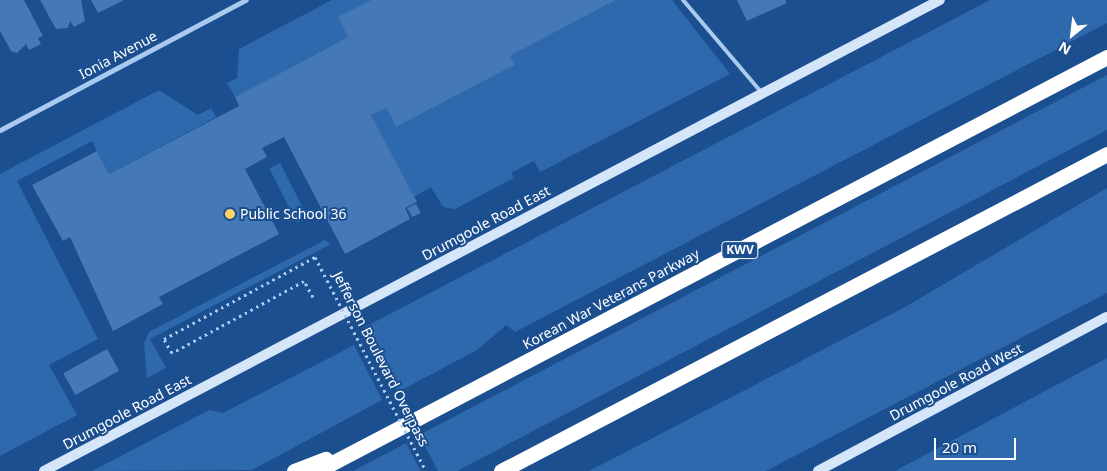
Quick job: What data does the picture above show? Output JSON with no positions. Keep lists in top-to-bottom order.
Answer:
{
  "streets": {
    "highway": ["KWV", "Korean War Veterans Parkway"],
    "main road": ["Drumgoole Road East", "Drumgoole Road West"],
    "street": ["Ionia Avenue"],
    "path": ["Jefferson Boulevard Overpass"]
  },
  "places": ["Public School 36"],
  "scale_bar": "20 m",
  "north": "bottom left"
}
